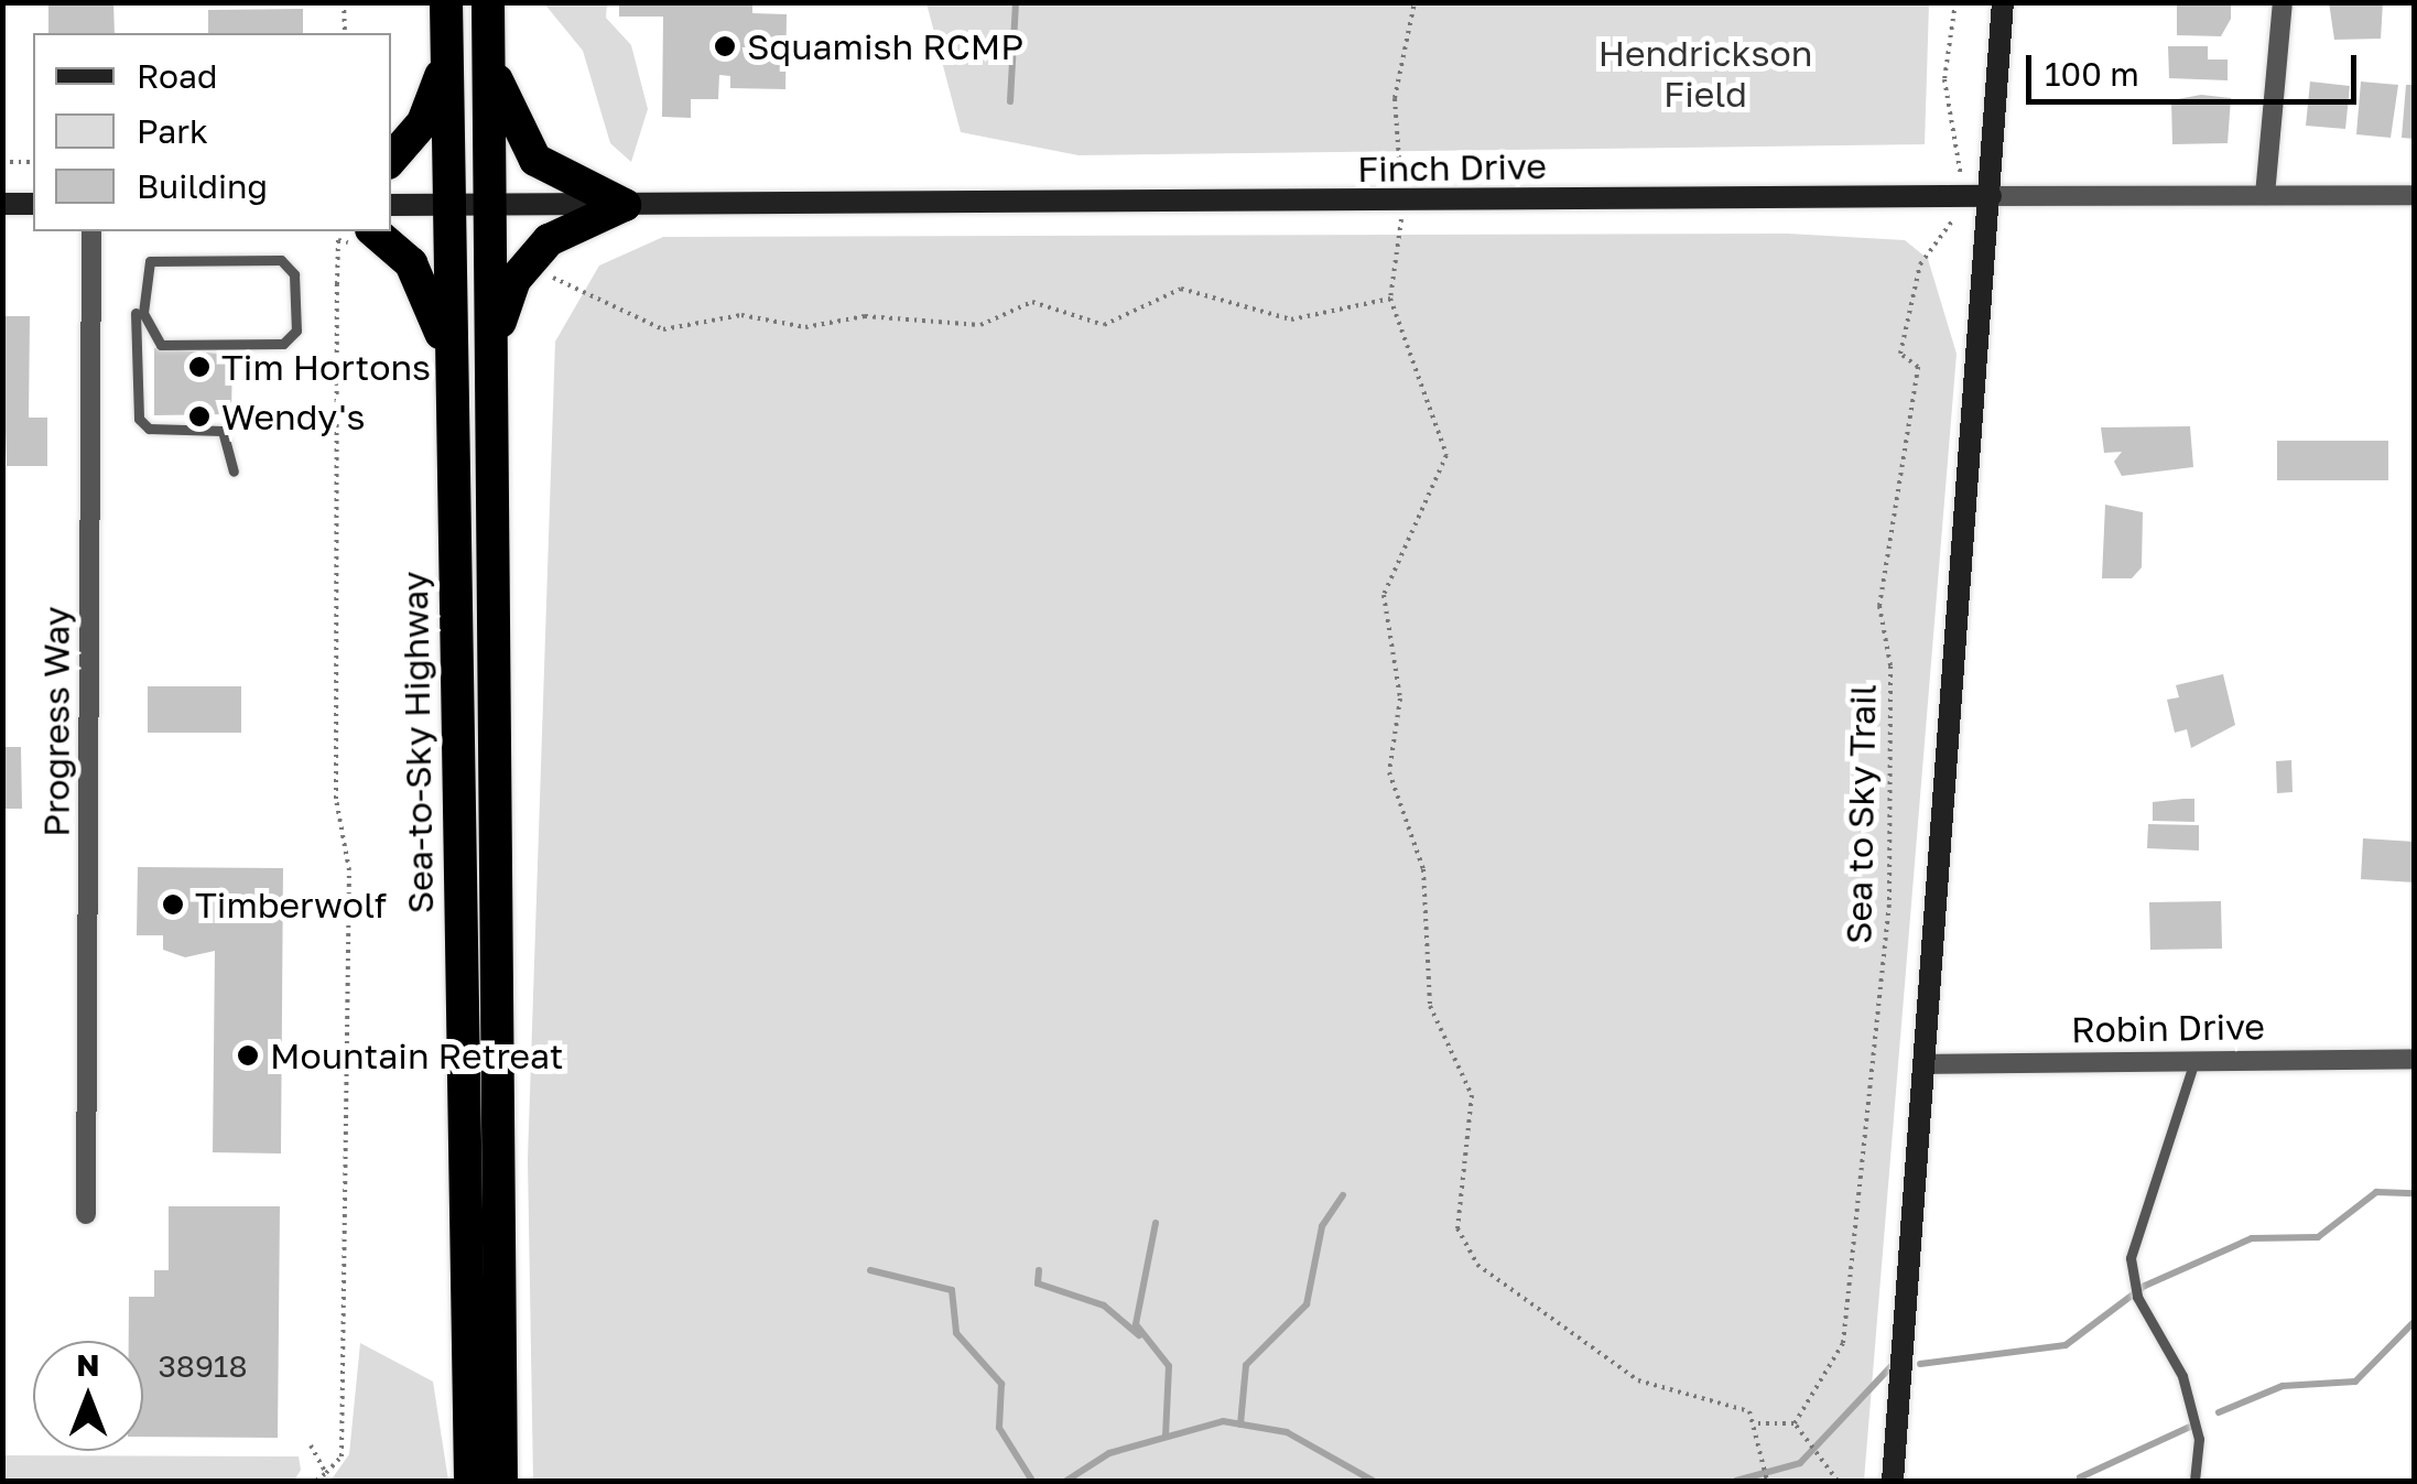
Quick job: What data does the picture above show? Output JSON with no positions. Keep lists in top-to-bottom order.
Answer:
{
  "streets": {
    "highway": ["Sea-to-Sky Highway"],
    "street": ["Finch Drive", "Progress Way", "Robin Drive"],
    "path": ["Sea to Sky Trail"]
  },
  "crossings": [
    ["Finch Drive", "Sea-to-Sky Highway"]
  ],
  "parks": ["Hendrickson Field"],
  "places": [
    "Squamish RCMP",
    "Tim Hortons",
    "Wendy's",
    "Timberwolf",
    "Mountain Retreat"
  ],
  "house_numbers": ["38918"],
  "legend": ["Road", "Park", "Building"],
  "scale_bar": "100 m",
  "north": "top"
}
